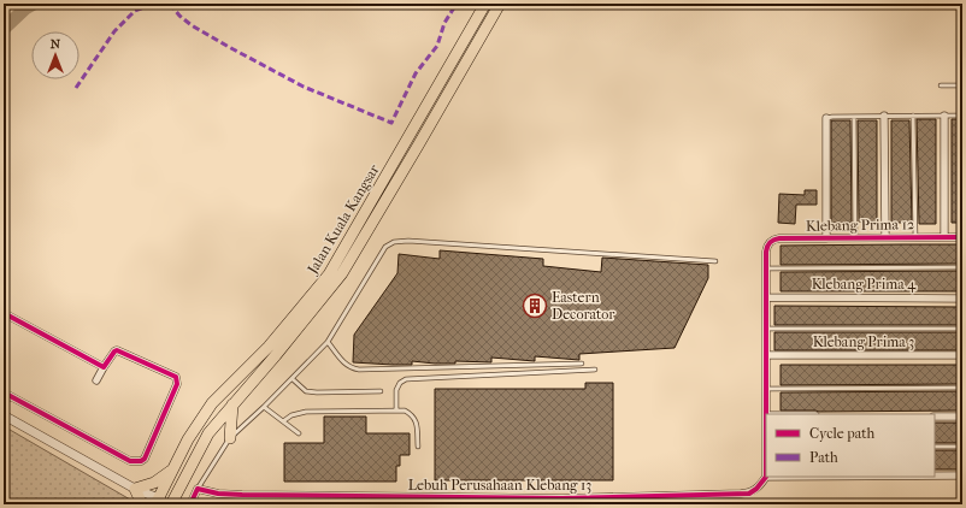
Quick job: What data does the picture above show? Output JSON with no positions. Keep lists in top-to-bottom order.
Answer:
{
  "streets": {
    "highway": ["Jalan Kuala Kangsar"],
    "street": [
      "Klebang Prima 12",
      "Klebang Prima 4",
      "Klebang Prima 3",
      "Lebuh Perusahaan Klebang 13"
    ]
  },
  "places": {
    "building": ["Eastern Decorator"]
  },
  "legend": ["Cycle path", "Path"],
  "north": "top"
}
